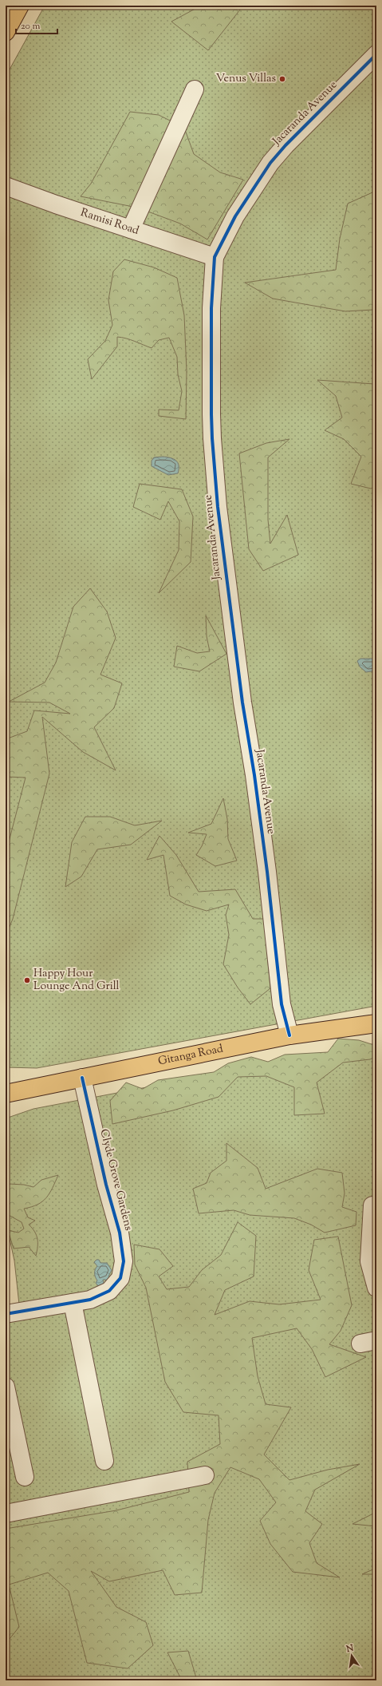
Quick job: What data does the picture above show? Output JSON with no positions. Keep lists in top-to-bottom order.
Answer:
{
  "streets": {
    "main road": ["Gitanga Road"],
    "street": ["Jacaranda Avenue", "Ramisi Road", "Clyde Grove Gardens"]
  },
  "crossings": [
    ["Jacaranda Avenue", "Ramisi Road"],
    ["Jacaranda Avenue", "Gitanga Road"],
    ["Gitanga Road", "Clyde Grove Gardens"]
  ],
  "places": ["Venus Villas", "Happy Hour Lounge And Grill"],
  "scale_bar": "20 m",
  "north": "top"
}
